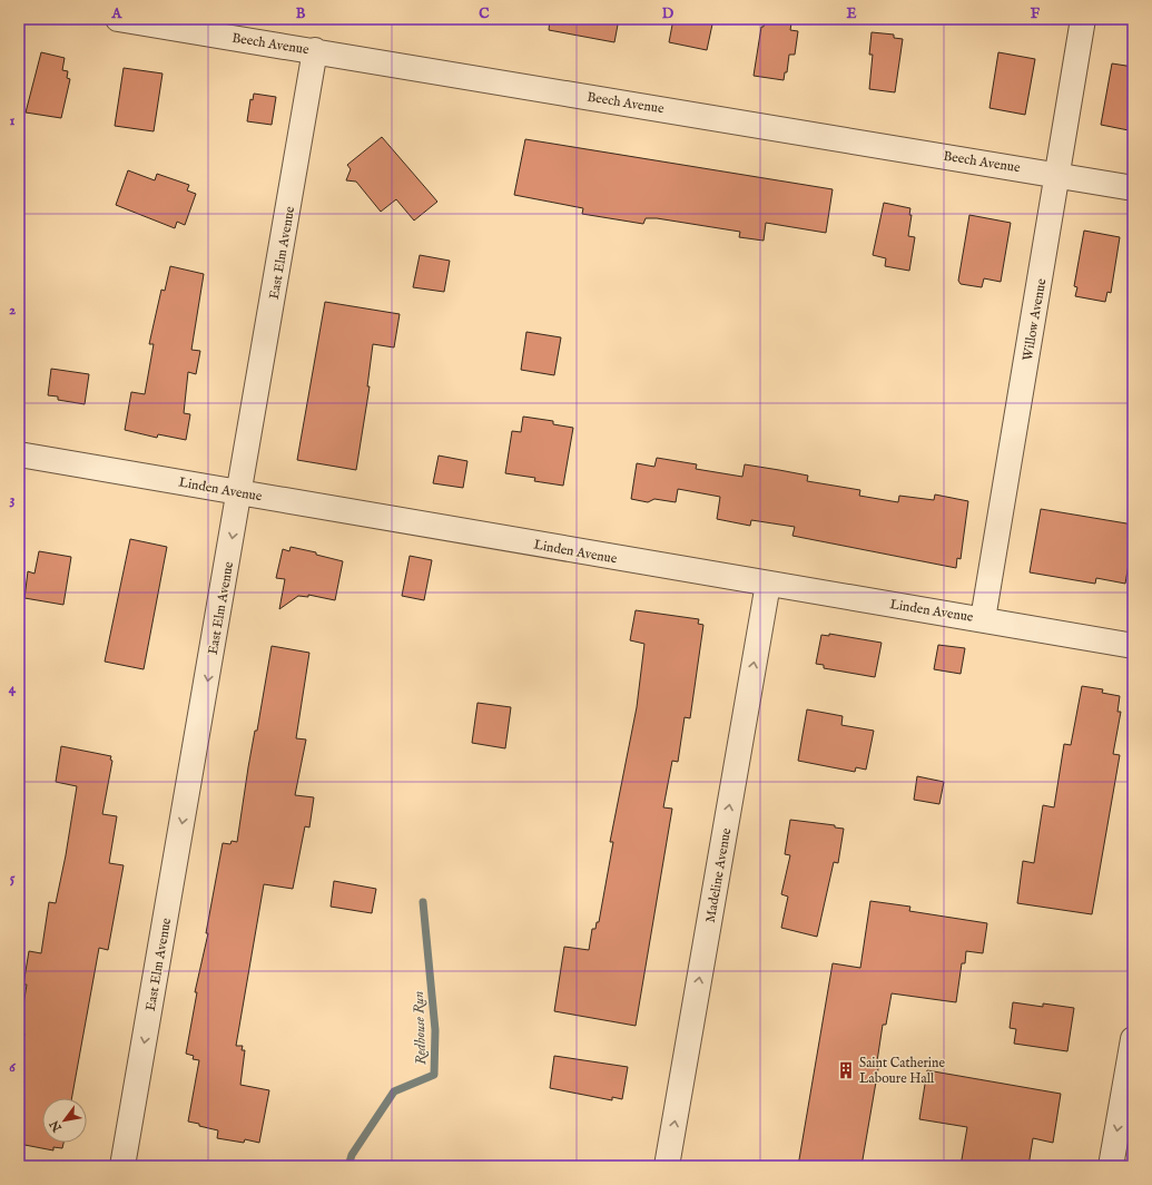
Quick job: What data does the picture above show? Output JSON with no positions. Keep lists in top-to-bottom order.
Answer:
{
  "streets": {
    "street": [
      "Beech Avenue",
      "East Elm Avenue",
      "Willow Avenue",
      "Linden Avenue",
      "Madeline Avenue"
    ]
  },
  "crossings": [
    ["Beech Avenue", "East Elm Avenue"],
    ["Beech Avenue", "Willow Avenue"],
    ["East Elm Avenue", "Linden Avenue"],
    ["Willow Avenue", "Linden Avenue"],
    ["Linden Avenue", "Madeline Avenue"]
  ],
  "one_way": ["East Elm Avenue", "Madeline Avenue"],
  "water": ["Redhouse Run"],
  "places": {
    "building": ["Saint Catherine Laboure Hall"]
  },
  "north": "bottom left",
  "grid": {
    "columns": [
      "A",
      "B",
      "C",
      "D",
      "E",
      "F"
    ],
    "rows": [
      "1",
      "2",
      "3",
      "4",
      "5",
      "6"
    ]
  }
}
